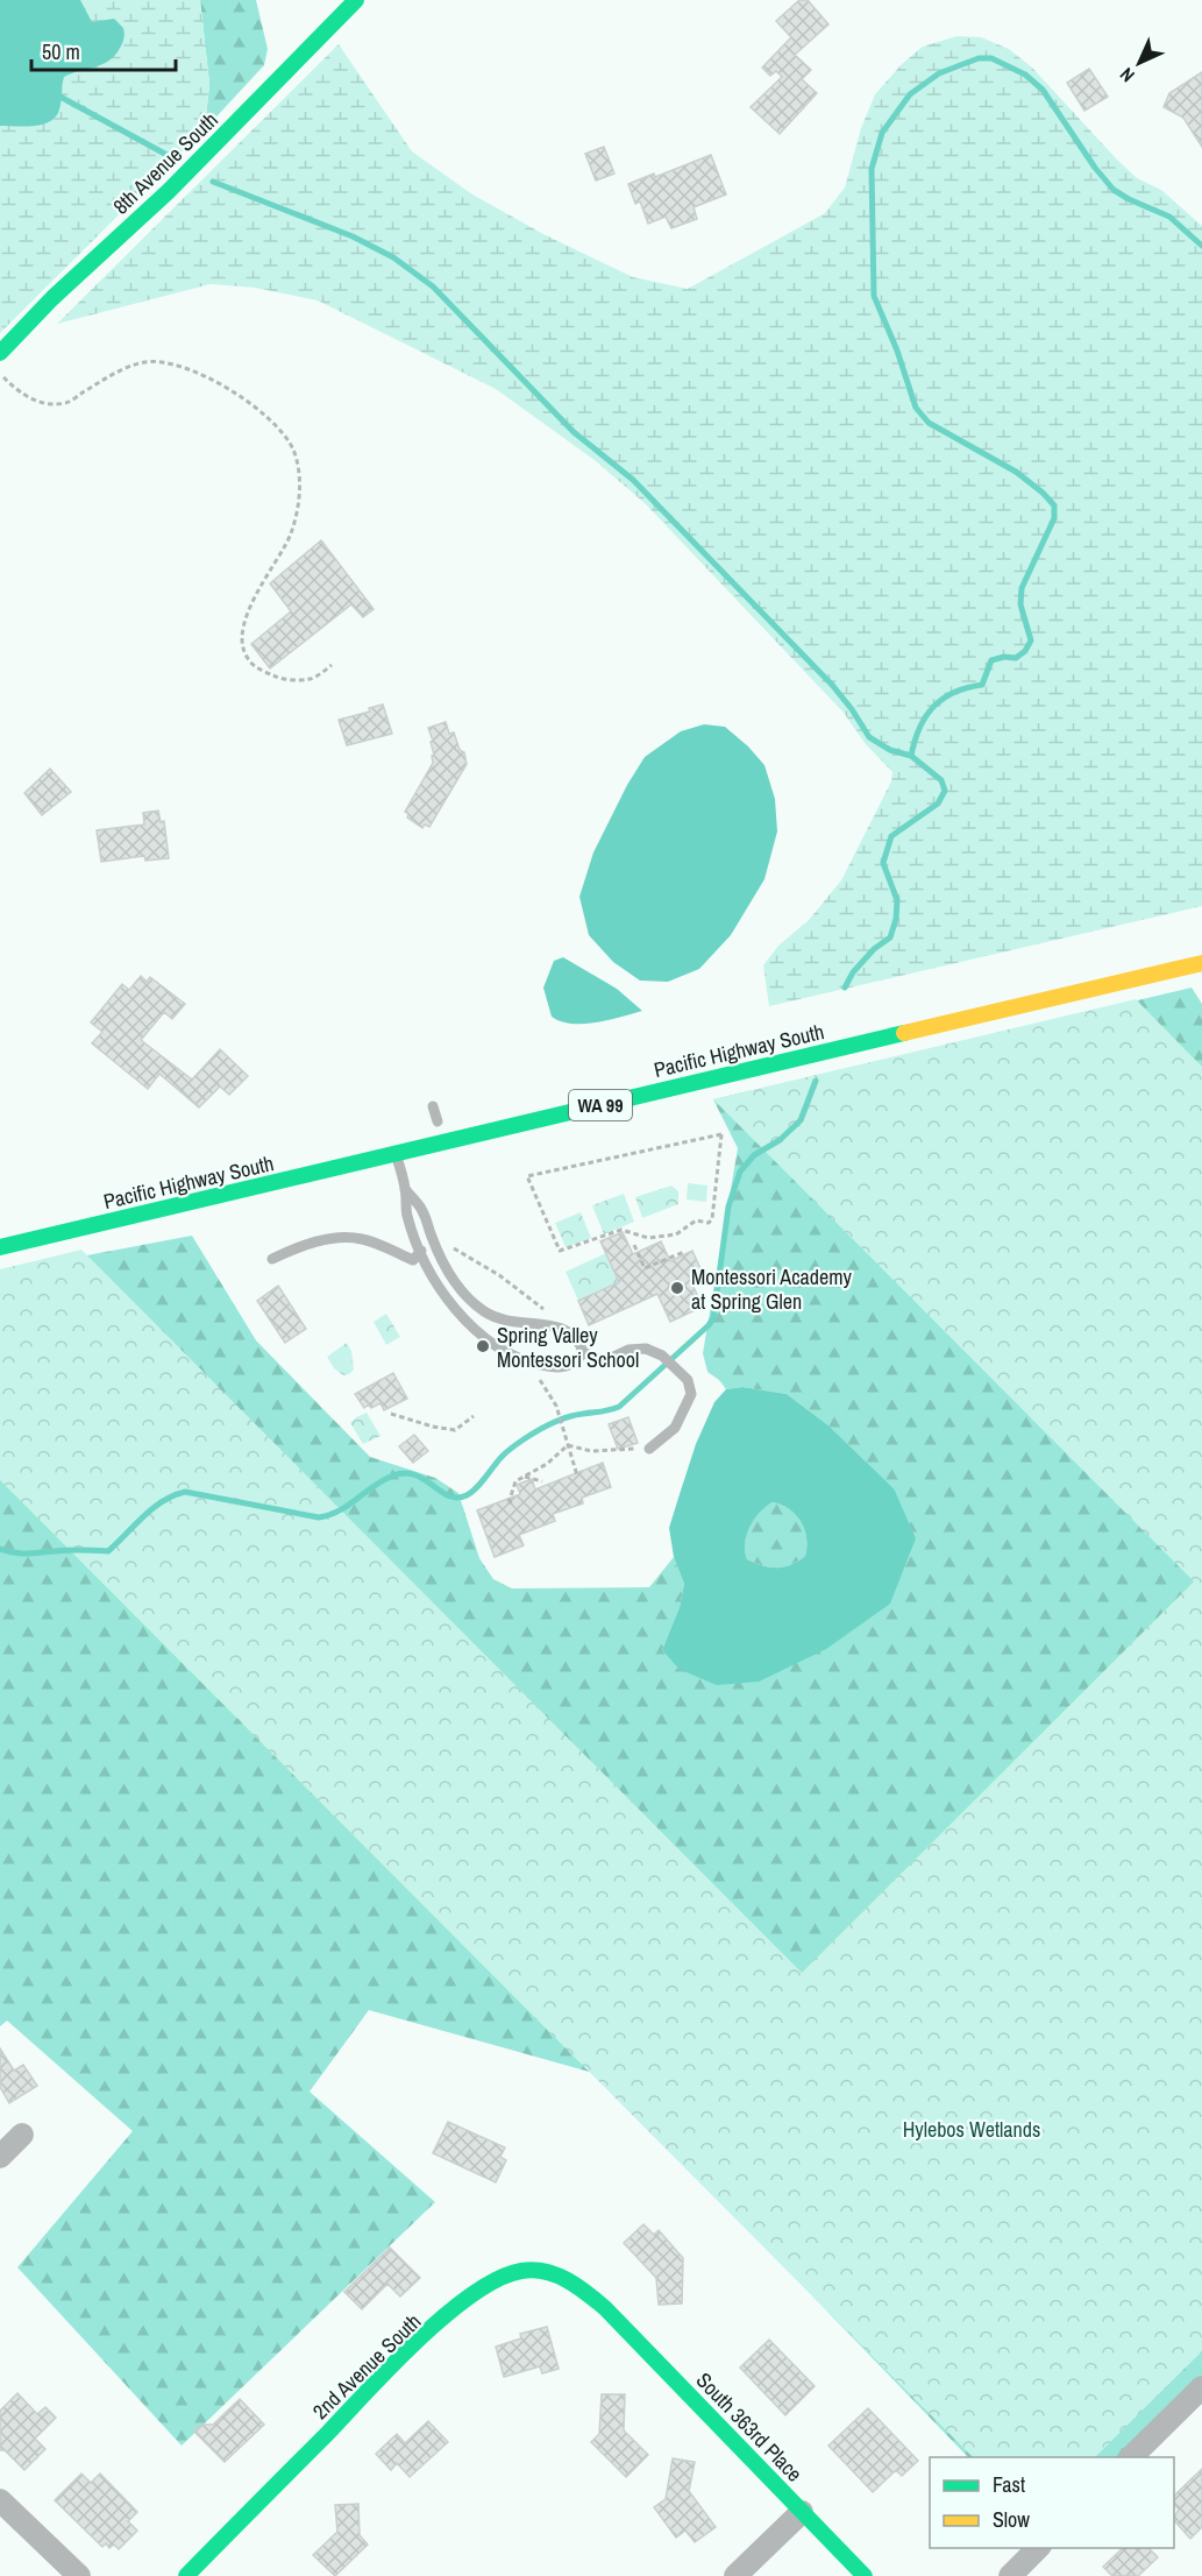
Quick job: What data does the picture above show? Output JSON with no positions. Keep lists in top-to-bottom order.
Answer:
{
  "streets": {
    "street": [
      "8th Avenue South",
      "Pacific Highway South",
      "WA 99",
      "2nd Avenue South",
      "South 363rd Place"
    ]
  },
  "crossings": [
    ["2nd Avenue South", "South 363rd Place"]
  ],
  "parks": ["Hylebos Wetlands"],
  "places": ["Montessori Academy at Spring Glen", "Spring Valley Montessori School"],
  "legend": ["Fast", "Slow"],
  "scale_bar": "50 m",
  "north": "bottom left"
}
